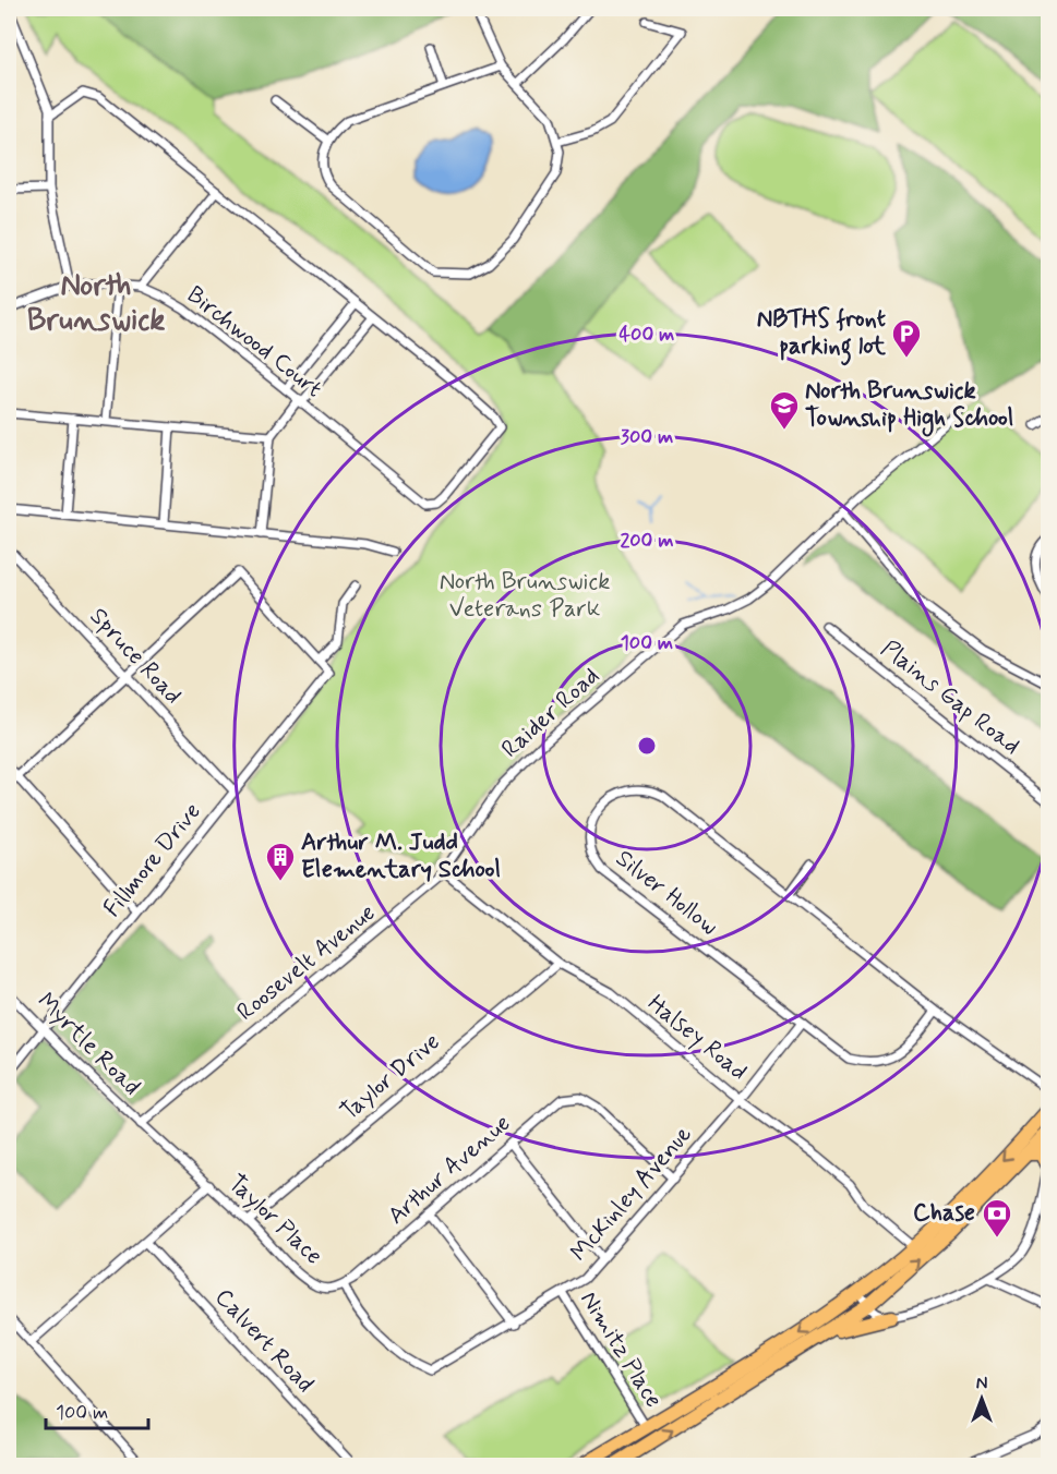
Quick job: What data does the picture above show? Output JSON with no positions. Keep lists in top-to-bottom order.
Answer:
{
  "streets": {
    "street": [
      "Birchwood Court",
      "Spruce Road",
      "Plains Gap Road",
      "Raider Road",
      "Fillmore Drive",
      "Silver Hollow",
      "Roosevelt Avenue",
      "Halsey Road",
      "Myrtle Road",
      "Taylor Drive",
      "Arthur Avenue",
      "McKinley Avenue",
      "Taylor Place",
      "Calvert Road",
      "Nimitz Place"
    ]
  },
  "crossings": [
    ["Spruce Road", "Fillmore Drive"],
    ["Raider Road", "Roosevelt Avenue"],
    ["Fillmore Drive", "Myrtle Road"],
    ["Silver Hollow", "McKinley Avenue"],
    ["Roosevelt Avenue", "Halsey Road"],
    ["Roosevelt Avenue", "Myrtle Road"],
    ["Roosevelt Avenue", "Taylor Place"],
    ["Halsey Road", "Taylor Drive"],
    ["Halsey Road", "McKinley Avenue"],
    ["Myrtle Road", "Taylor Place"],
    ["Taylor Drive", "Taylor Place"],
    ["Arthur Avenue", "McKinley Avenue"],
    ["Arthur Avenue", "Taylor Place"],
    ["McKinley Avenue", "Taylor Place"],
    ["McKinley Avenue", "Nimitz Place"]
  ],
  "districts": ["North Brunswick"],
  "parks": ["North Brunswick Veterans Park"],
  "places": {
    "parking": ["NBTHS front parking lot"],
    "school or university": ["North Brunswick Township High School"],
    "building": ["Arthur M. Judd Elementary School"],
    "bank": ["Chase"]
  },
  "scale_bar": "100 m",
  "north": "top",
  "rings": [
    "400 m",
    "300 m",
    "200 m",
    "100 m"
  ]
}
